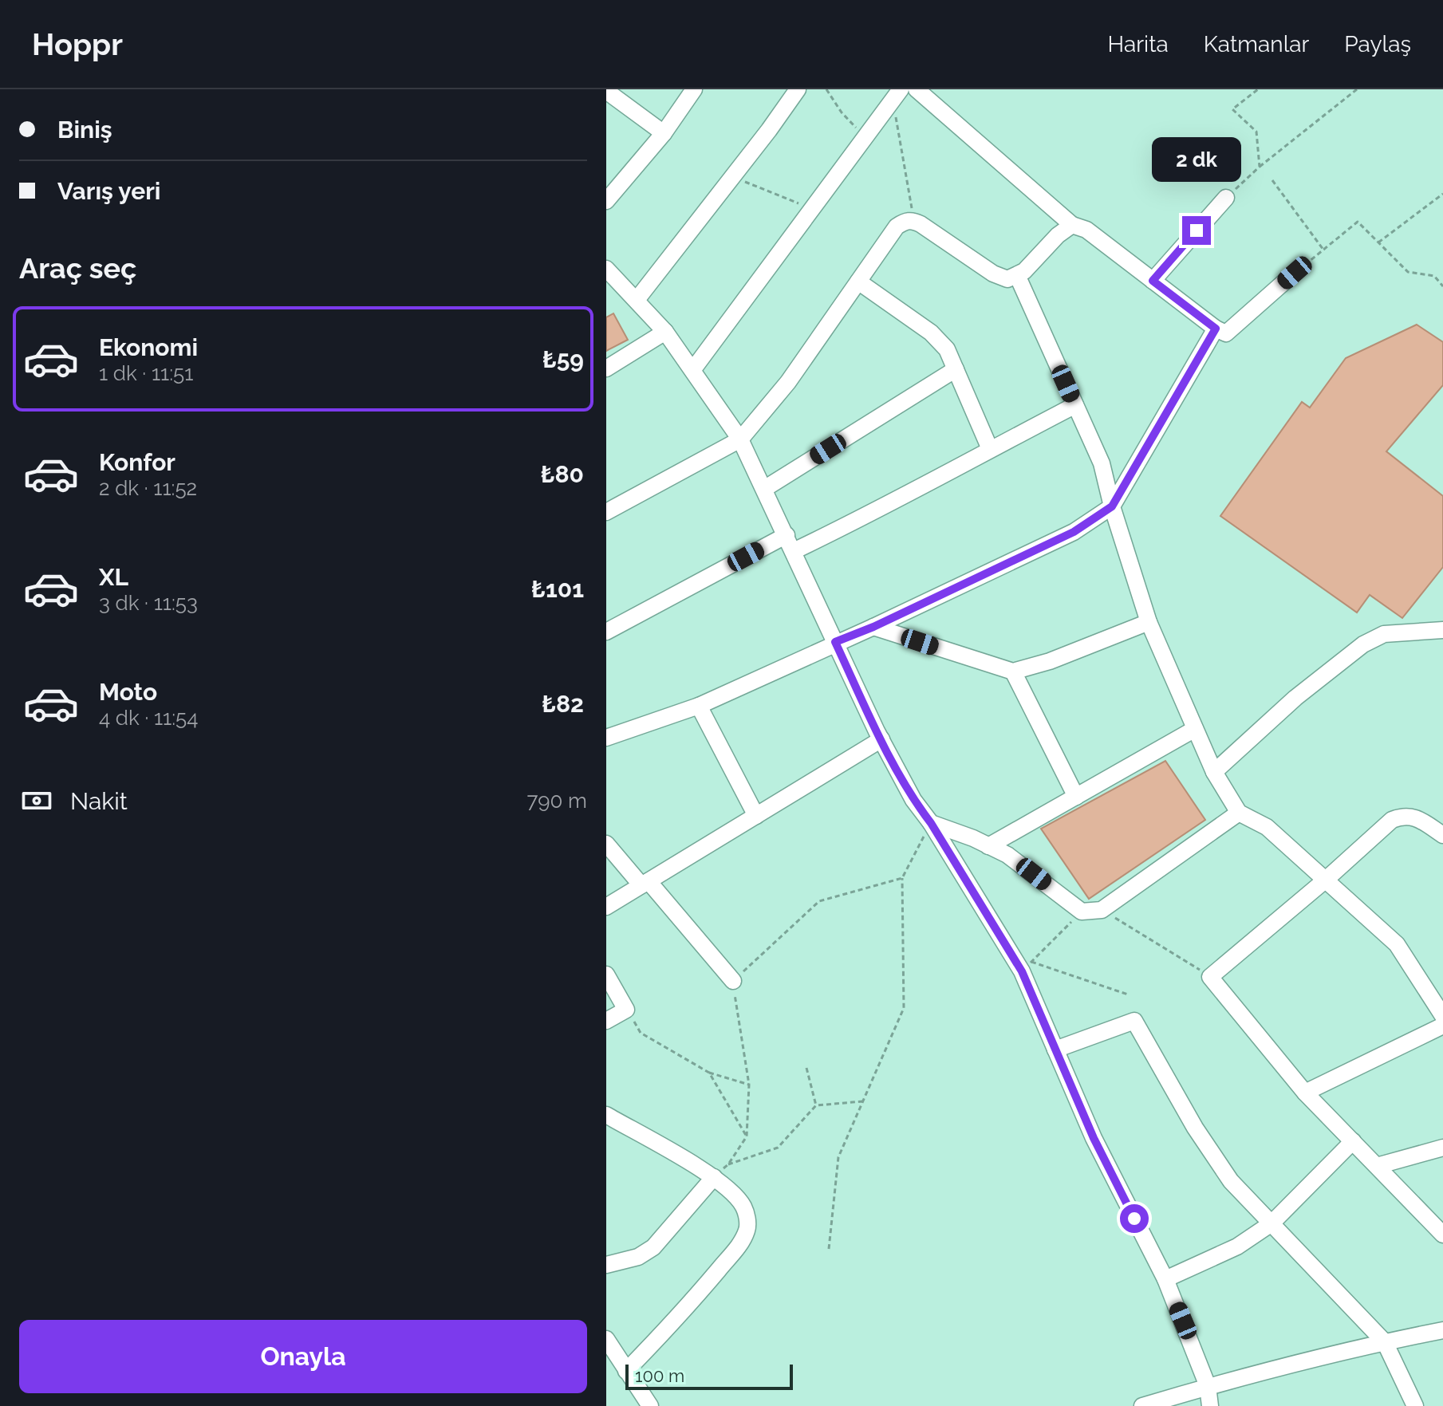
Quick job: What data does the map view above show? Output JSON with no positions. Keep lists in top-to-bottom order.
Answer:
{
  "scale_bar": "100 m",
  "page": {
    "header": "Hoppr",
    "nav": ["Harita", "Katmanlar", "Paylaş"],
    "banner": ["Biniş", "Varış yeri"],
    "bubble": "2 dk",
    "heading": "Araç seç",
    "list": [
      {
        "name": "Ekonomi",
        "note": "1 dk · 11:51",
        "value": "₺59"
      },
      {
        "name": "Konfor",
        "note": "2 dk · 11:52",
        "value": "₺80"
      },
      {
        "name": "XL",
        "note": "3 dk · 11:53",
        "value": "₺101"
      },
      {
        "name": "Moto",
        "note": "4 dk · 11:54",
        "value": "₺82"
      }
    ],
    "pay": ["Nakit", "790 m"],
    "buttons": "Onayla",
    "scale": "100 m"
  }
}
